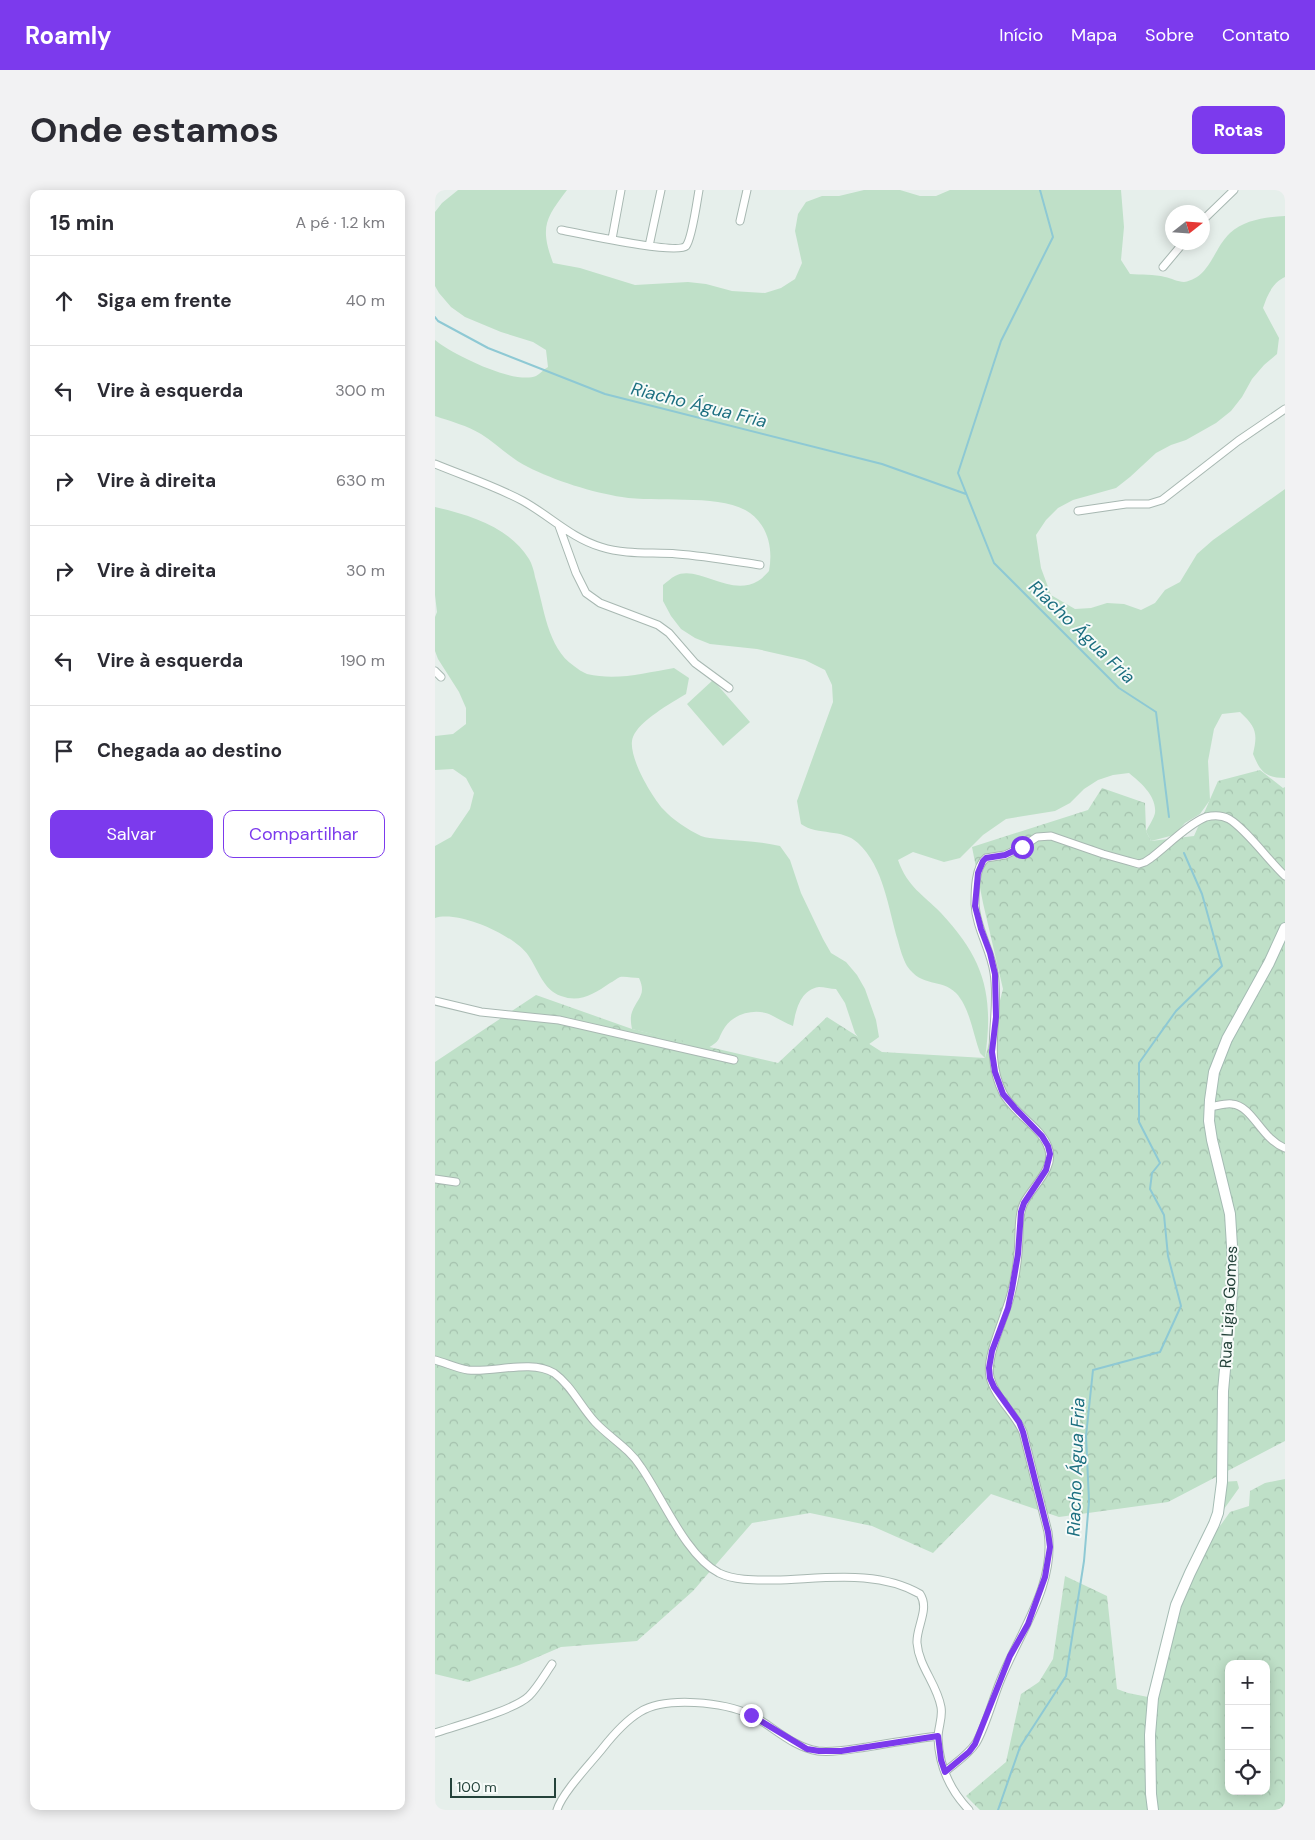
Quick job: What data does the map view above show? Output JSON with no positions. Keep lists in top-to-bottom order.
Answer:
{
  "streets": {
    "street": ["Rua Ligia Gomes"]
  },
  "water": ["Riacho Água Fria"],
  "scale_bar": "100 m",
  "north": "right",
  "page": {
    "header": "Roamly",
    "nav": [
      "Início",
      "Mapa",
      "Sobre",
      "Contato"
    ],
    "buttons": [
      "Rotas",
      ["Salvar", "Compartilhar"]
    ],
    "title": "Onde estamos",
    "heading": ["15 min", "A pé · 1.2 km"],
    "list": [
      ["Siga em frente", "40 m"],
      ["Vire à esquerda", "300 m"],
      ["Vire à direita", "630 m"],
      ["Vire à direita", "30 m"],
      ["Vire à esquerda", "190 m"],
      "Chegada ao destino"
    ],
    "map_buttons": ["+", "−"],
    "scale": "100 m"
  }
}
